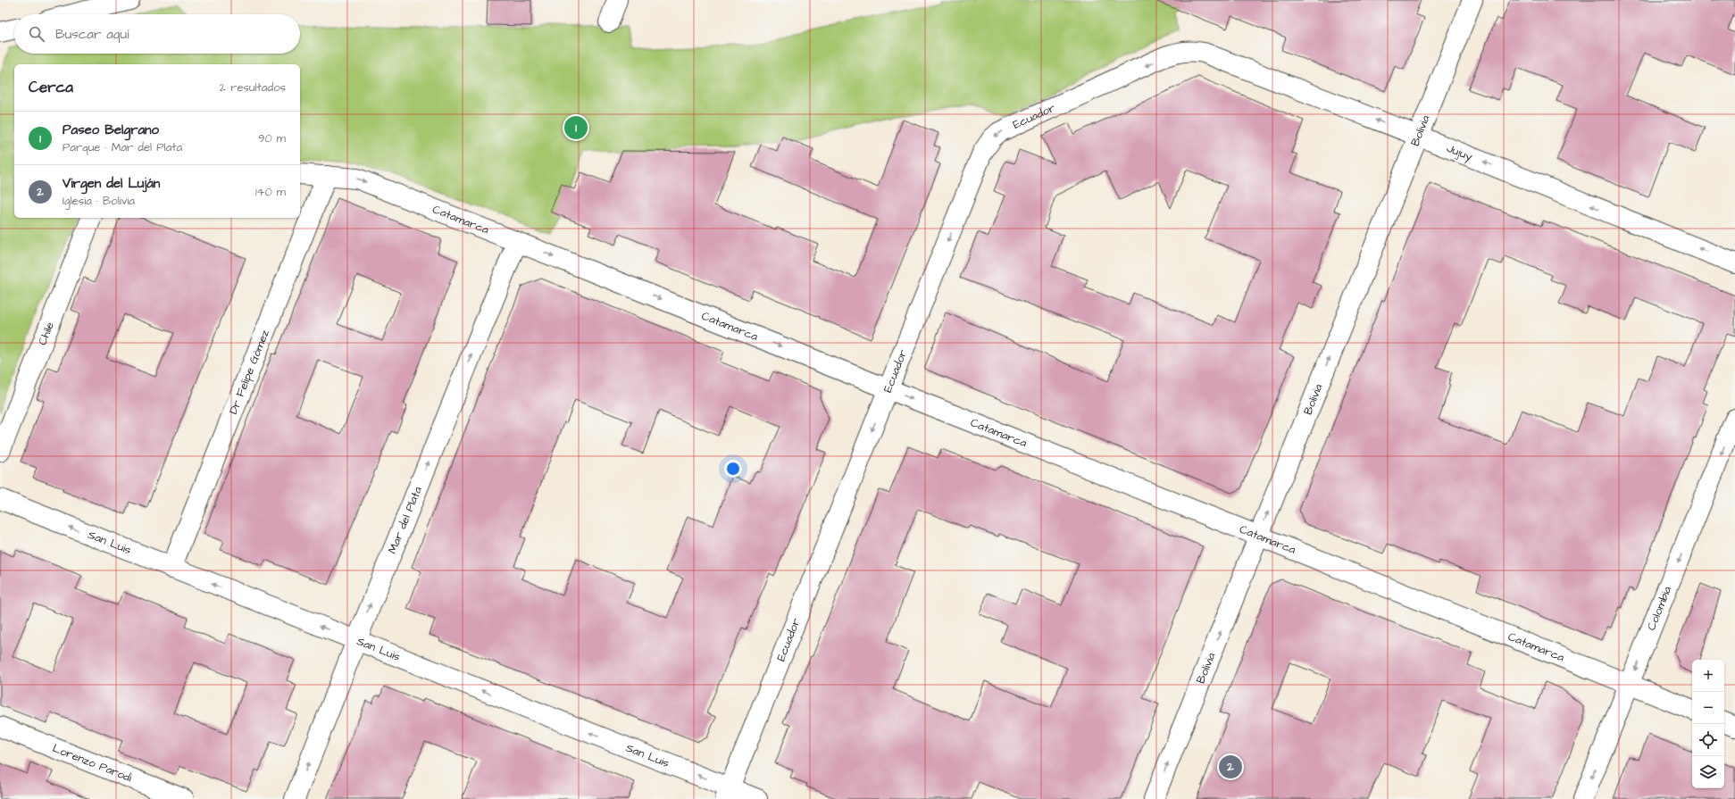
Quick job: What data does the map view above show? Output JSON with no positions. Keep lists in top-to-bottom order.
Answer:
{
  "streets": {
    "street": [
      "Ecuador",
      "Bolivia",
      "Jujuy",
      "Catamarca",
      "Chile",
      "Dr Felipe Gómez",
      "Mar del Plata",
      "San Luis",
      "Colombia",
      "Lorenzo Parodi"
    ]
  },
  "crossings": [
    ["Ecuador", "Jujuy"],
    ["Ecuador", "Catamarca"],
    ["Ecuador", "San Luis"],
    ["Bolivia", "Jujuy"],
    ["Bolivia", "Catamarca"],
    ["Catamarca", "Dr Felipe Gómez"],
    ["Catamarca", "Mar del Plata"],
    ["Catamarca", "Colombia"],
    ["Dr Felipe Gómez", "San Luis"],
    ["Mar del Plata", "San Luis"]
  ],
  "one_way": [
    "Ecuador",
    "Bolivia",
    "Jujuy",
    "Catamarca",
    "Mar del Plata",
    "San Luis",
    "Colombia"
  ],
  "page": {
    "search": "Buscar aquí",
    "heading": ["Cerca", "2 resultados"],
    "list": [
      {
        "mark": "1",
        "name": "Paseo Belgrano",
        "note": "Parque · Mar del Plata",
        "value": "90 m"
      },
      {
        "mark": "2",
        "name": "Virgen del Luján",
        "note": "Iglesia · Bolivia",
        "value": "140 m"
      }
    ],
    "pins": ["1", "2"],
    "map_buttons": ["+", "−"]
  }
}
